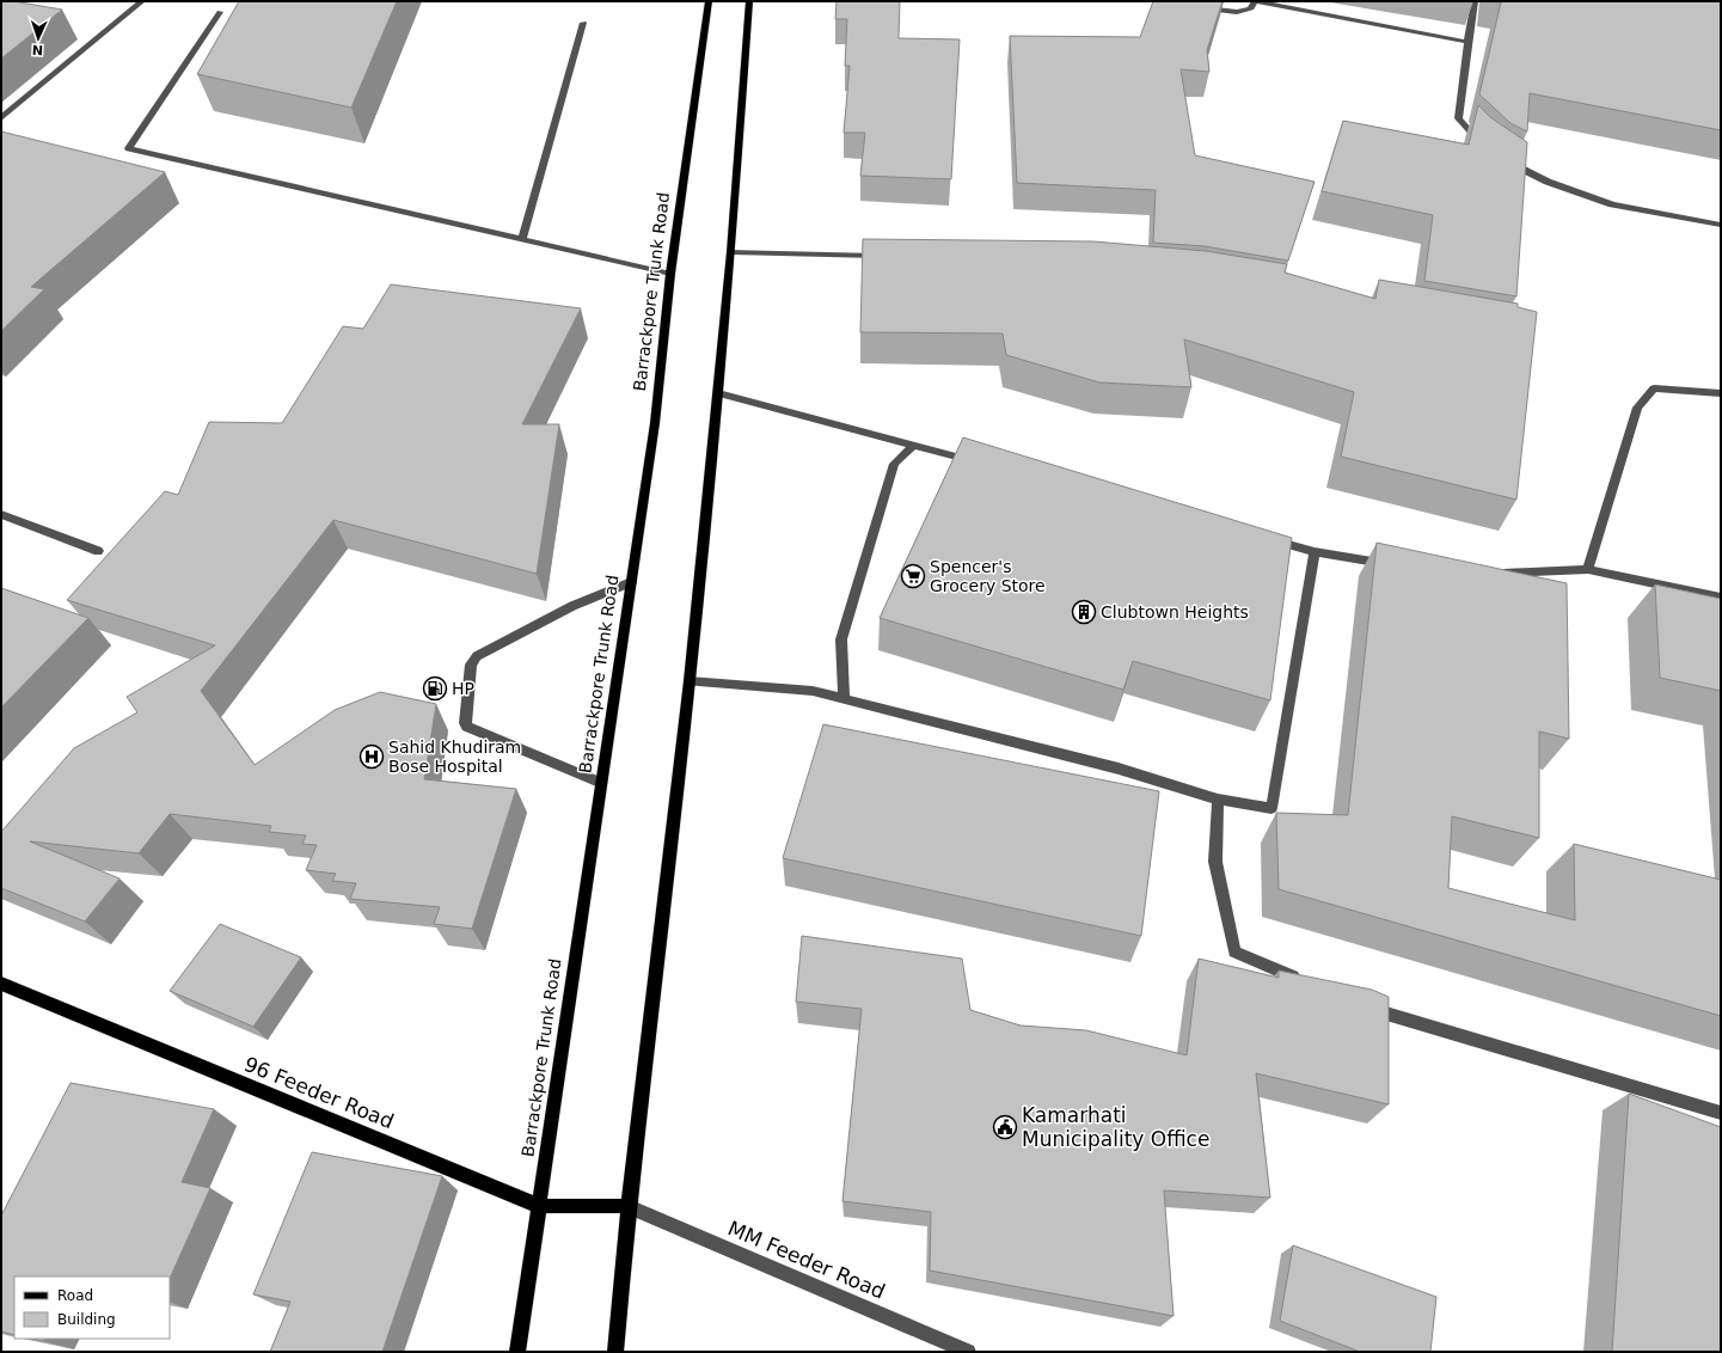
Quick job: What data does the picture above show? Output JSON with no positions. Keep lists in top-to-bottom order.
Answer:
{
  "streets": {
    "main road": ["Barrackpore Trunk Road", "96 Feeder Road"],
    "street": ["MM Feeder Road"]
  },
  "crossings": [
    ["Barrackpore Trunk Road", "96 Feeder Road"],
    ["96 Feeder Road", "MM Feeder Road"]
  ],
  "places": {
    "supermarket": ["Spencer's Grocery Store"],
    "building": ["Clubtown Heights"],
    "fuel station": ["HP"],
    "hospital": ["Sahid Khudiram Bose Hospital"],
    "public building": ["Kamarhati Municipality Office"]
  },
  "legend": ["Road", "Building"],
  "north": "bottom"
}
